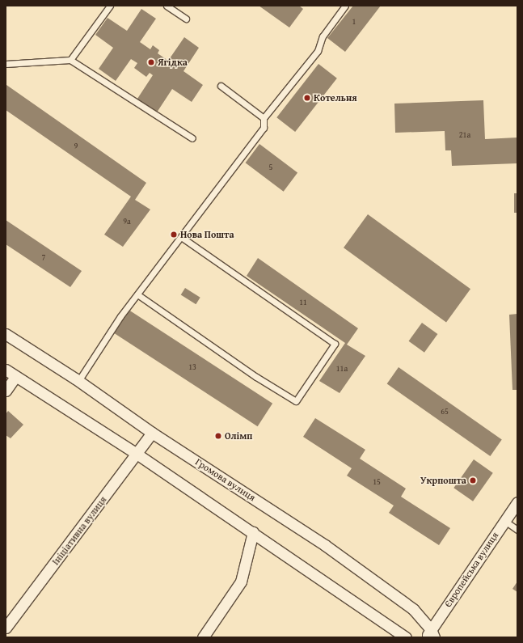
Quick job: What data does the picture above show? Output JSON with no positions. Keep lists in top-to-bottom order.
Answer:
{
  "streets": {
    "street": ["Громова вулиця", "Ініціативна вулиця", "Європейська вулиця"]
  },
  "crossings": [
    ["Громова вулиця", "Ініціативна вулиця"],
    ["Громова вулиця", "Європейська вулиця"]
  ],
  "places": [
    "Ягідка",
    "Котельня",
    "Нова Пошта",
    "Олімп",
    "Укрпошта"
  ],
  "house_numbers": [
    "1",
    "21а",
    "9",
    "5",
    "9а",
    "7",
    "11",
    "13",
    "11а",
    "65",
    "15"
  ]
}
